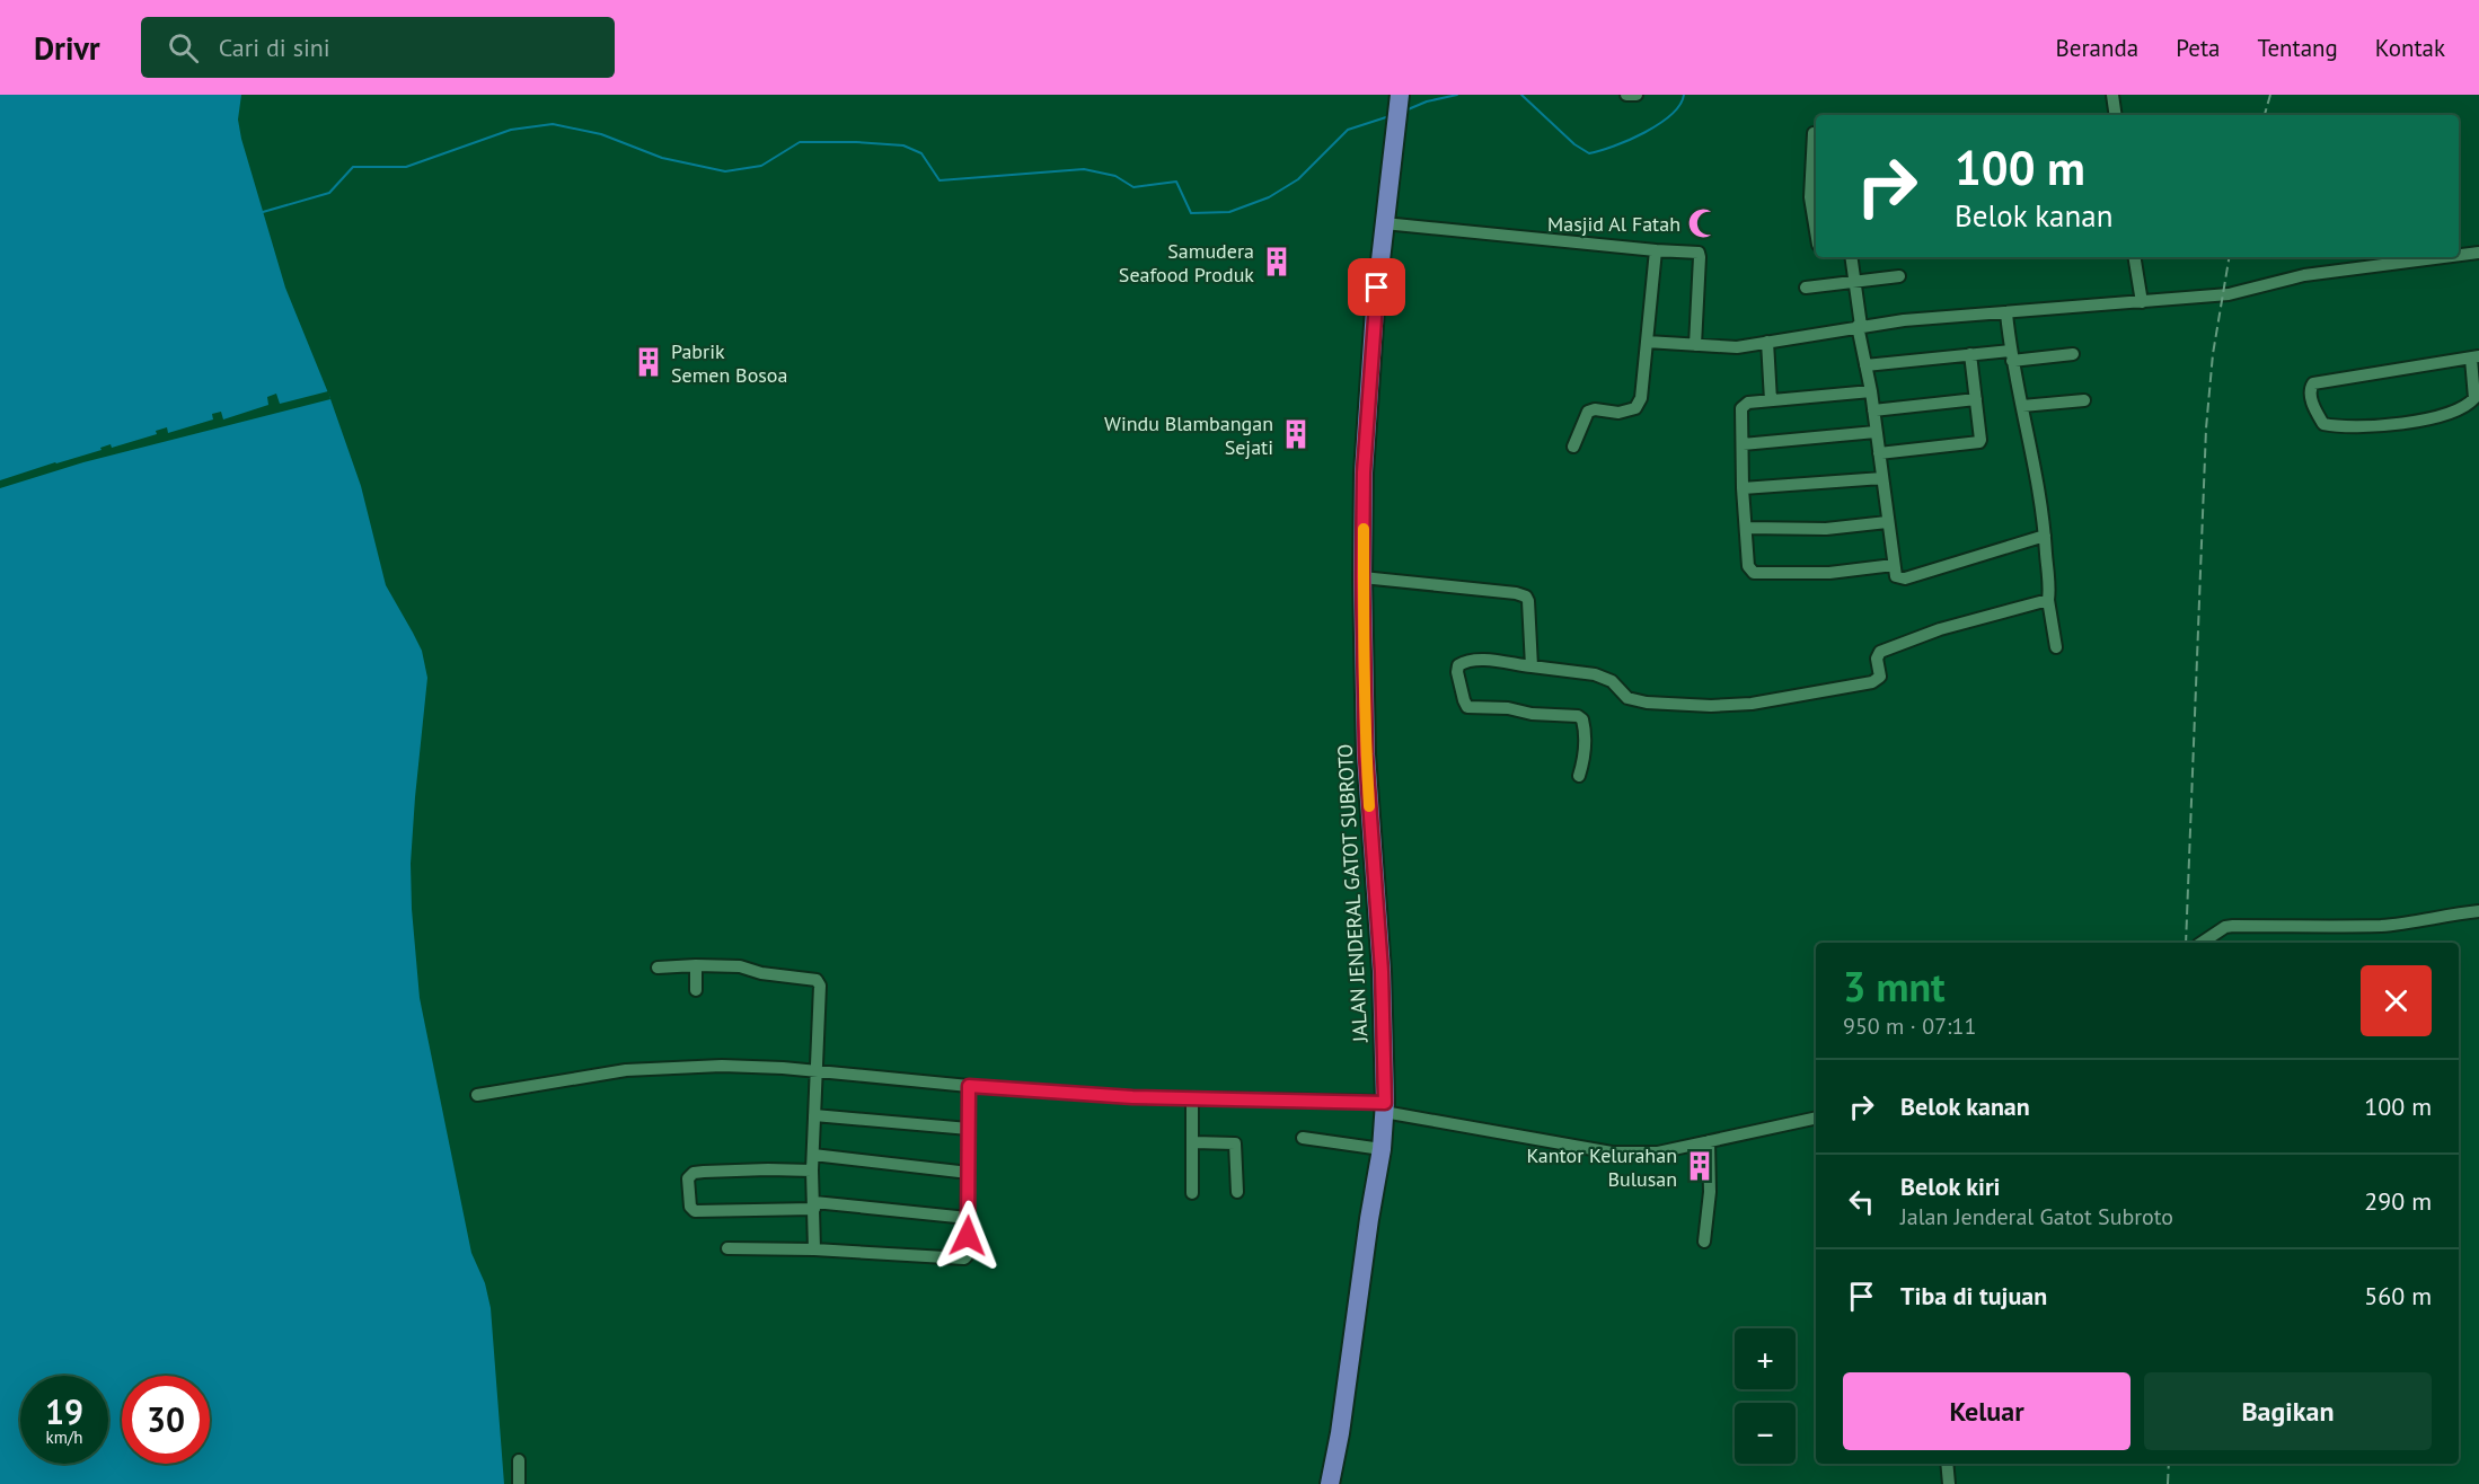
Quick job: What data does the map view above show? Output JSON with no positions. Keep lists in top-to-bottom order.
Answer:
{
  "streets": {
    "highway": ["JALAN JENDERAL GATOT SUBROTO"]
  },
  "places": {
    "mosque": ["Masjid Al Fatah"],
    "building": [
      "Samudera Seafood Produk",
      "Pabrik Semen Bosoa",
      "Windu Blambangan Sejati",
      "Kantor Kelurahan Bulusan"
    ]
  },
  "page": {
    "header": "Drivr",
    "search": "Cari di sini",
    "nav": [
      "Beranda",
      "Peta",
      "Tentang",
      "Kontak"
    ],
    "turn": ["100 m", "Belok kanan"],
    "heading": ["3 mnt", "950 m · 07:11"],
    "list": [
      {
        "name": "Belok kanan",
        "value": "100 m"
      },
      {
        "name": "Belok kiri",
        "note": "Jalan Jenderal Gatot Subroto",
        "value": "290 m"
      },
      {
        "name": "Tiba di tujuan",
        "value": "560 m"
      }
    ],
    "map_buttons": ["+", "−"],
    "buttons": ["Keluar", "Bagikan"],
    "speed": "19 km/h",
    "limit": "30"
  }
}
